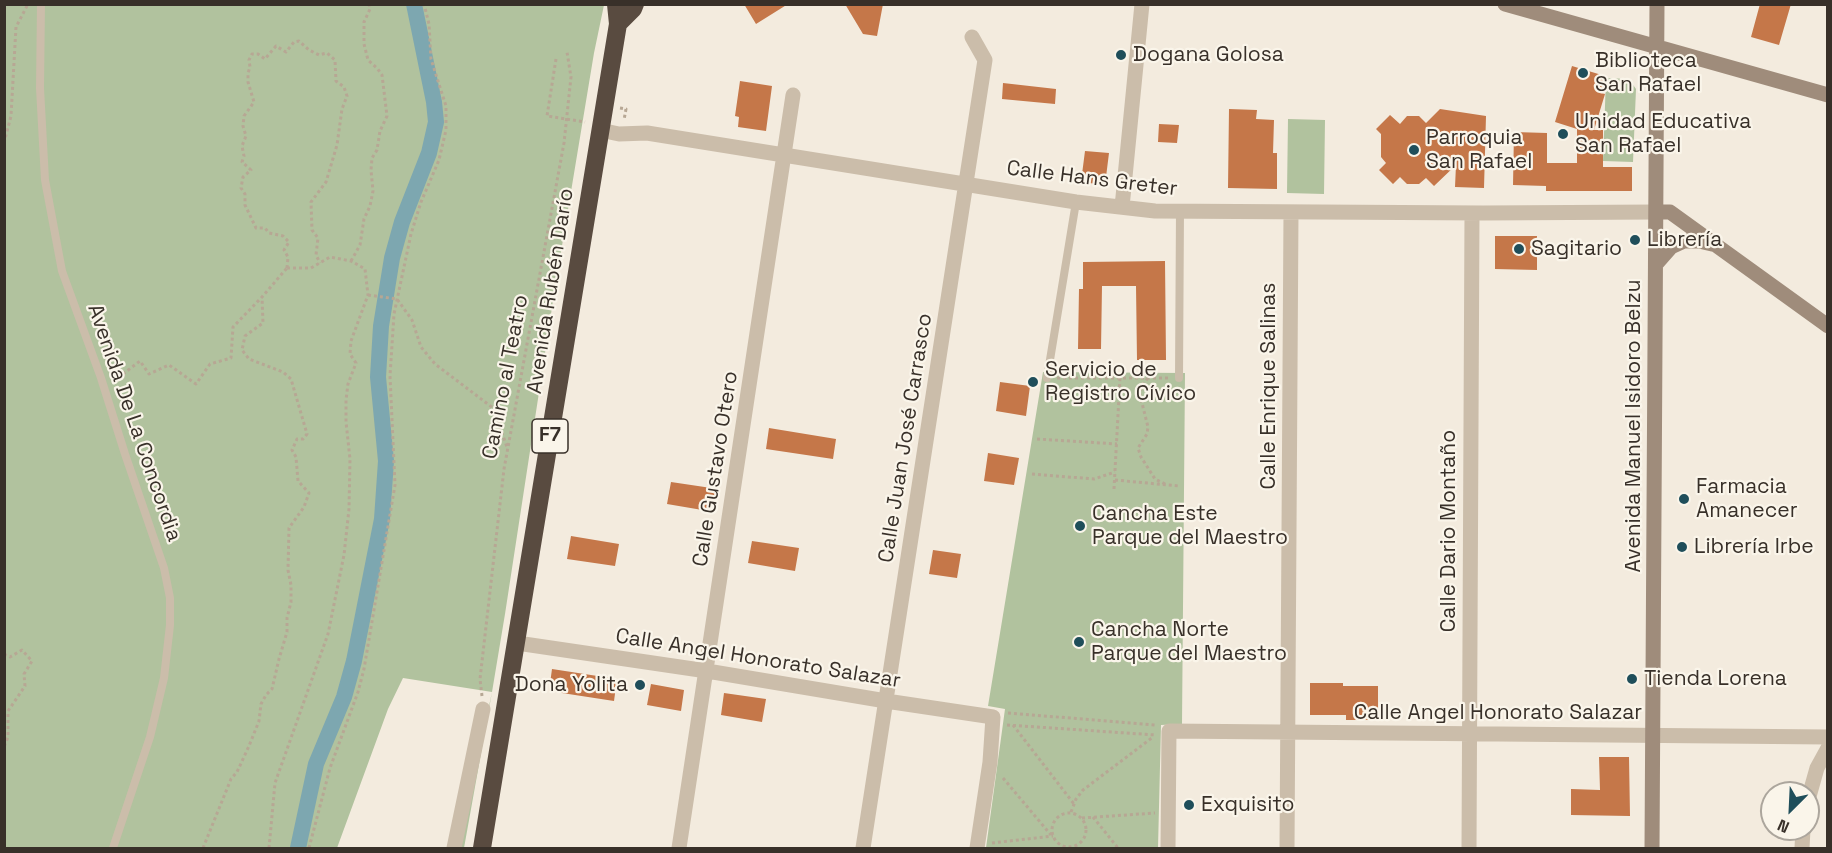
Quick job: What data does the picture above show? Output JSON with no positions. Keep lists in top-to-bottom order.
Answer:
{
  "streets": {
    "highway": ["Avenida Rubén Darío", "F7"],
    "main road": ["Avenida Manuel Isidoro Belzu"],
    "street": [
      "Calle Hans Greter",
      "Calle Enrique Salinas",
      "Calle Juan José Carrasco",
      "Calle Gustavo Otero",
      "Calle Dario Montaño",
      "Calle Angel Honorato Salazar"
    ],
    "lane": ["Avenida De La Concordia"],
    "path": ["Camino al Teatro"]
  },
  "crossings": [
    ["Calle Hans Greter", "Avenida Rubén Darío"],
    ["Calle Hans Greter", "Calle Enrique Salinas"],
    ["Calle Hans Greter", "Avenida Manuel Isidoro Belzu"],
    ["Calle Hans Greter", "Calle Juan José Carrasco"],
    ["Calle Hans Greter", "Calle Gustavo Otero"],
    ["Calle Hans Greter", "Calle Dario Montaño"],
    ["Avenida Rubén Darío", "Calle Angel Honorato Salazar"],
    ["Calle Enrique Salinas", "Calle Angel Honorato Salazar"],
    ["Avenida Manuel Isidoro Belzu", "Calle Angel Honorato Salazar"],
    ["Calle Juan José Carrasco", "Calle Angel Honorato Salazar"],
    ["Calle Gustavo Otero", "Calle Angel Honorato Salazar"],
    ["Calle Dario Montaño", "Calle Angel Honorato Salazar"]
  ],
  "places": [
    "Dogana Golosa",
    "Biblioteca San Rafael",
    "Unidad Educativa San Rafael",
    "Parroquia San Rafael",
    "Librería",
    "Sagitario",
    "Servicio de Registro Cívico",
    "Farmacia Amanecer",
    "Cancha Este Parque del Maestro",
    "Librería Irbe",
    "Cancha Norte Parque del Maestro",
    "Tienda Lorena",
    "Dona Yolita",
    "Exquisito"
  ],
  "north": "bottom left"
}
